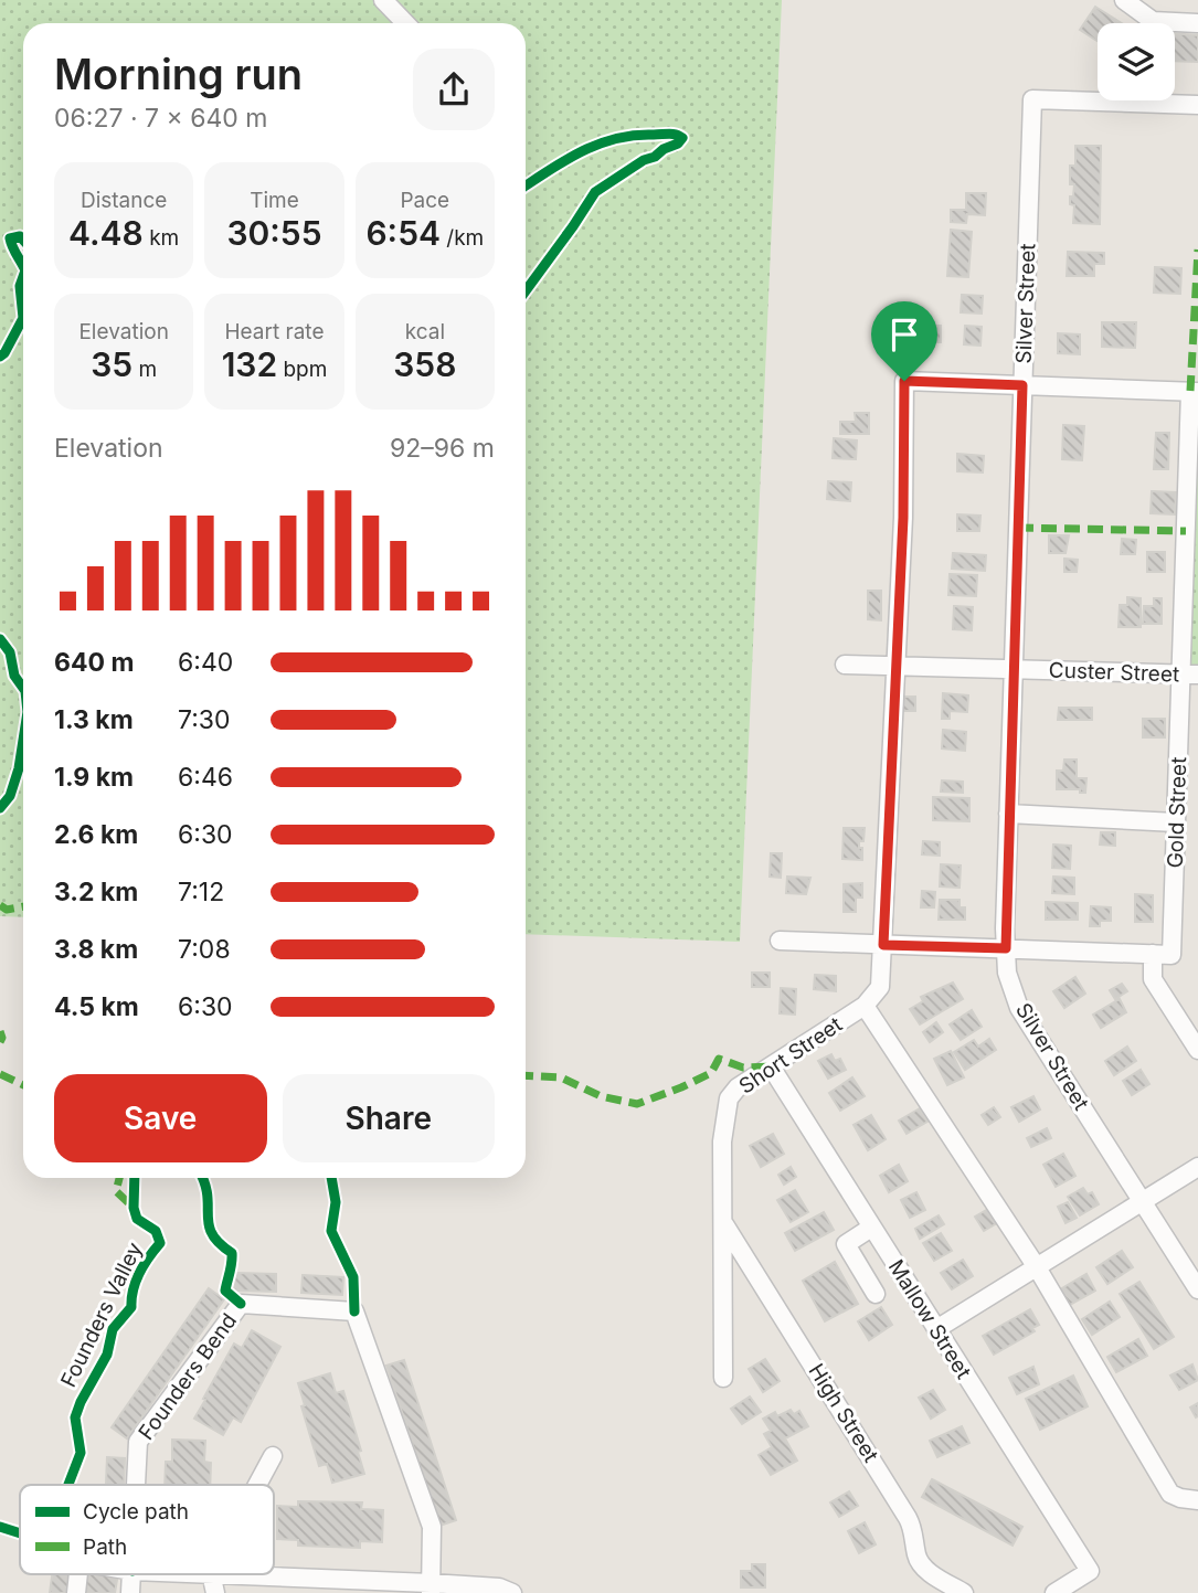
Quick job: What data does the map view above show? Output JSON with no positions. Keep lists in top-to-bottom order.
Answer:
{
  "streets": {
    "street": [
      "Silver Street",
      "Custer Street",
      "Gold Street",
      "Short Street",
      "Mallow Street",
      "Founders Bend",
      "High Street"
    ],
    "cycle path": ["Founders Valley"]
  },
  "crossings": [
    ["Silver Street", "Custer Street"],
    ["Silver Street", "Short Street"],
    ["Custer Street", "Gold Street"],
    ["Custer Street", "Short Street"],
    ["Short Street", "Mallow Street"],
    ["Short Street", "High Street"]
  ],
  "legend": ["Cycle path", "Path"],
  "page": {
    "heading": ["Morning run", "06:27 · 7 × 640 m"],
    "stats": [
      ["Distance", "4.48 km"],
      ["Time", "30:55"],
      ["Pace", "6:54 /km"],
      ["Elevation", "35 m"],
      ["Heart rate", "132 bpm"],
      ["kcal", "358"]
    ],
    "chart": ["Elevation", "92–96 m"],
    "list": [
      {
        "name": "640 m",
        "note": "6:40"
      },
      {
        "name": "1.3 km",
        "note": "7:30"
      },
      {
        "name": "1.9 km",
        "note": "6:46"
      },
      {
        "name": "2.6 km",
        "note": "6:30"
      },
      {
        "name": "3.2 km",
        "note": "7:12"
      },
      {
        "name": "3.8 km",
        "note": "7:08"
      },
      {
        "name": "4.5 km",
        "note": "6:30"
      }
    ],
    "buttons": ["Save", "Share"]
  }
}
